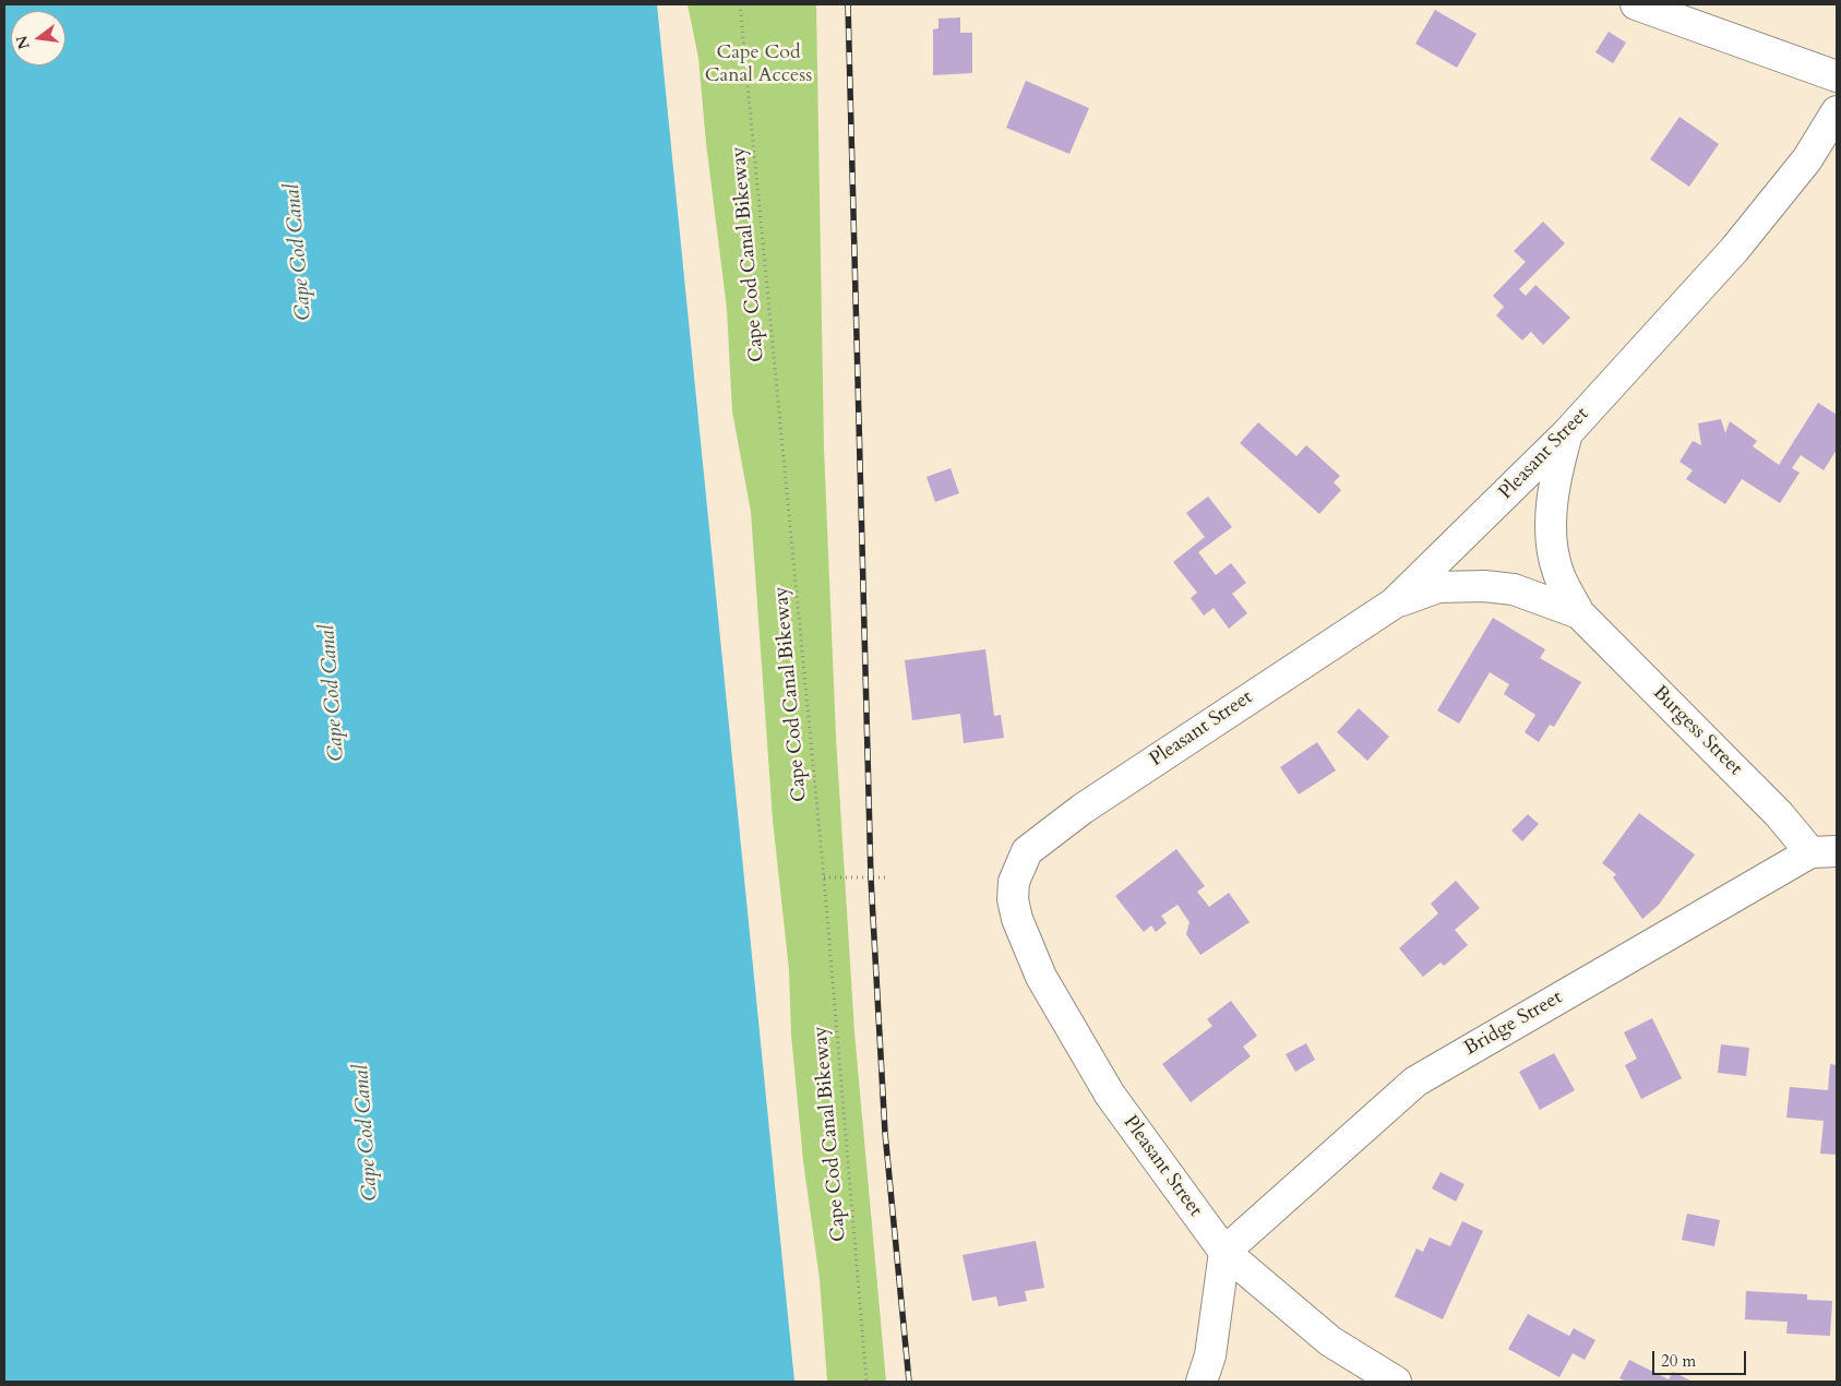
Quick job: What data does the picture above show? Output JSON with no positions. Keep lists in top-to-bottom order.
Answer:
{
  "streets": {
    "street": ["Pleasant Street", "Burgess Street", "Bridge Street"],
    "path": ["Cape Cod Canal Bikeway"]
  },
  "crossings": [
    ["Pleasant Street", "Burgess Street"],
    ["Pleasant Street", "Bridge Street"],
    ["Burgess Street", "Bridge Street"]
  ],
  "water": ["Cape Cod Canal"],
  "parks": ["Cape Cod Canal Access"],
  "scale_bar": "20 m",
  "north": "left"
}
